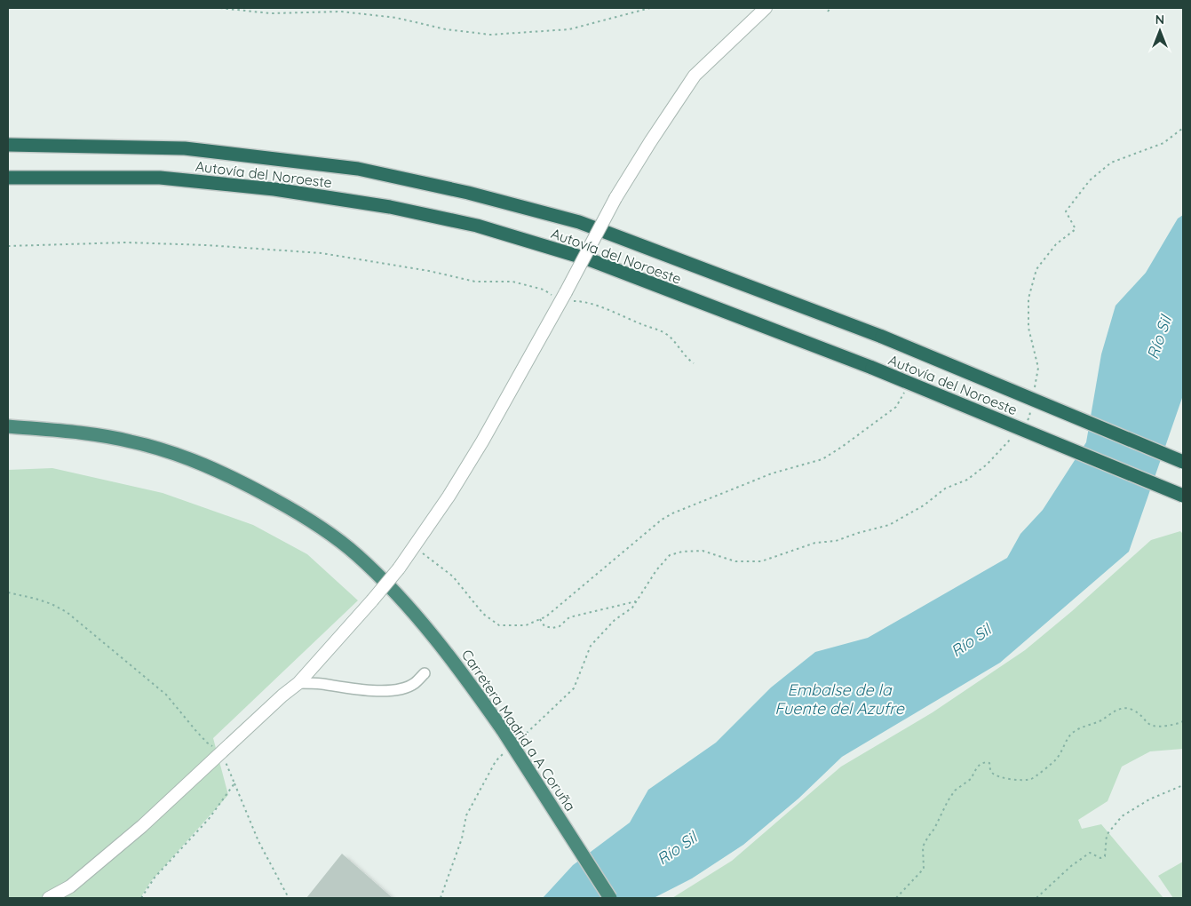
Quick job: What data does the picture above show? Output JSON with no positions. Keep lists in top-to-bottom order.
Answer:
{
  "streets": {
    "highway": ["Autovía del Noroeste", "Carretera Madrid a A Coruña"]
  },
  "water": ["Río Sil", "Embalse de la Fuente del Azufre"],
  "north": "top"
}
